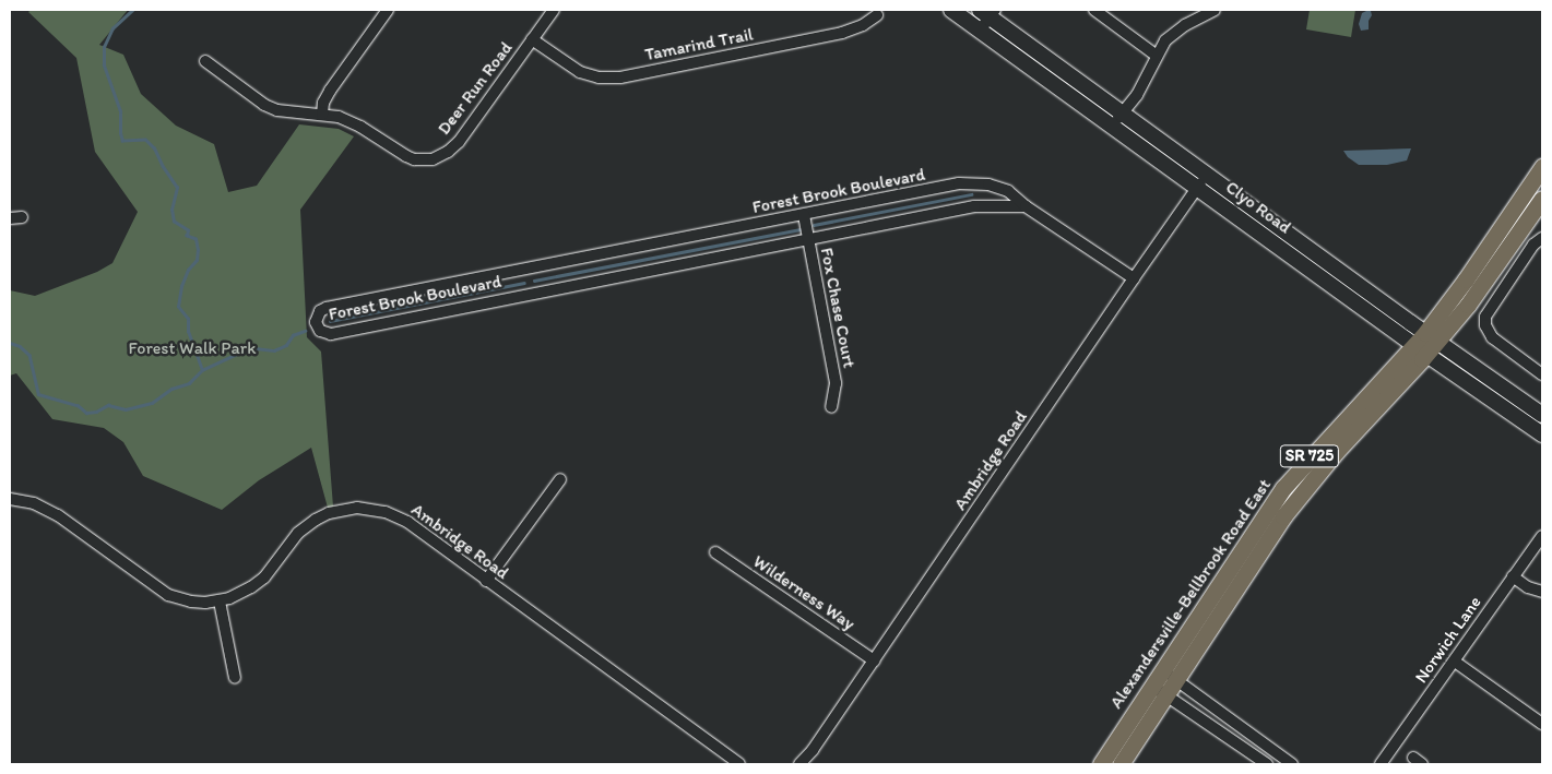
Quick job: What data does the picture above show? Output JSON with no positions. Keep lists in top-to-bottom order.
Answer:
{
  "streets": {
    "main road": ["SR 725", "Alexandersville-Bellbrook Road East"],
    "street": [
      "Tamarind Trail",
      "Deer Run Road",
      "Forest Brook Boulevard",
      "Clyo Road",
      "Fox Chase Court",
      "Ambridge Road",
      "Wilderness Way",
      "Norwich Lane"
    ]
  },
  "crossings": [
    ["Tamarind Trail", "Deer Run Road"],
    ["Forest Brook Boulevard", "Fox Chase Court"],
    ["Forest Brook Boulevard", "Ambridge Road"],
    ["Clyo Road", "Ambridge Road"],
    ["Clyo Road", "Alexandersville-Bellbrook Road East"],
    ["Ambridge Road", "Wilderness Way"]
  ],
  "parks": ["Forest Walk Park"]
}
